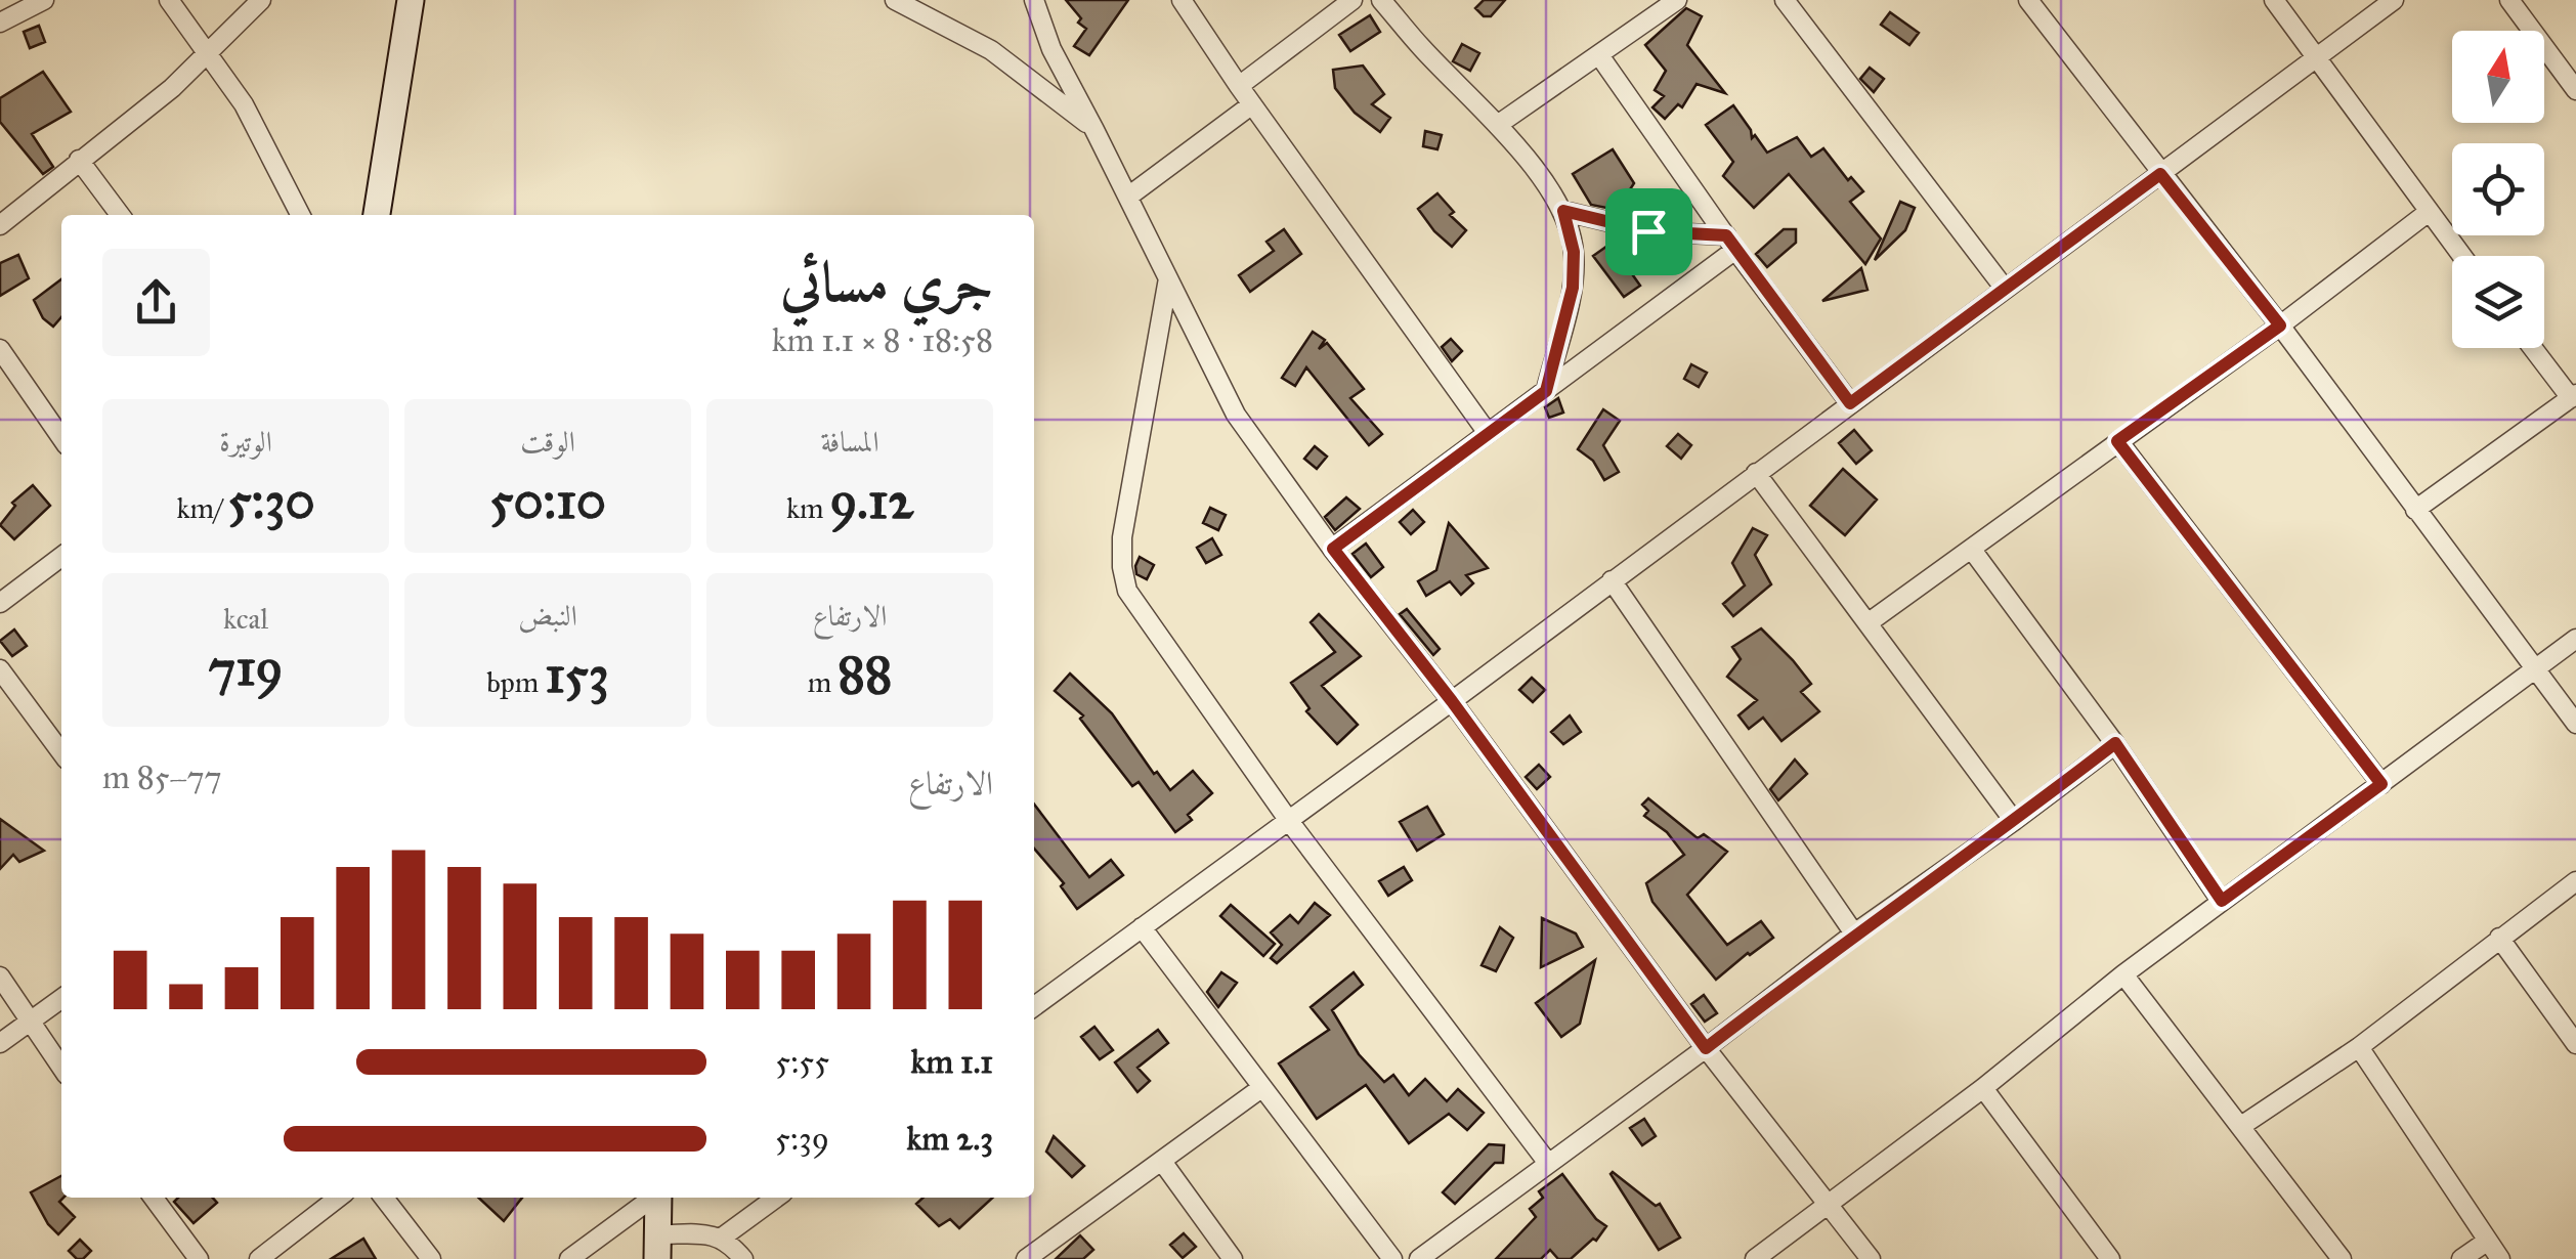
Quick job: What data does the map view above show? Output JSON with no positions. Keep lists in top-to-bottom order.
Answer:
{
  "north": "top",
  "page": {
    "heading": ["جري مسائي", "18:58 · 8 × 1.1 km"],
    "stats": [
      ["المسافة", "9.12 km"],
      ["الوقت", "50:10"],
      ["الوتيرة", "5:30 /km"],
      ["الارتفاع", "88 m"],
      ["النبض", "153 bpm"],
      ["kcal", "719"]
    ],
    "chart": ["الارتفاع", "77–85 m"],
    "list": [
      {
        "name": "1.1 km",
        "note": "5:55"
      },
      {
        "name": "2.3 km",
        "note": "5:39"
      }
    ]
  }
}
